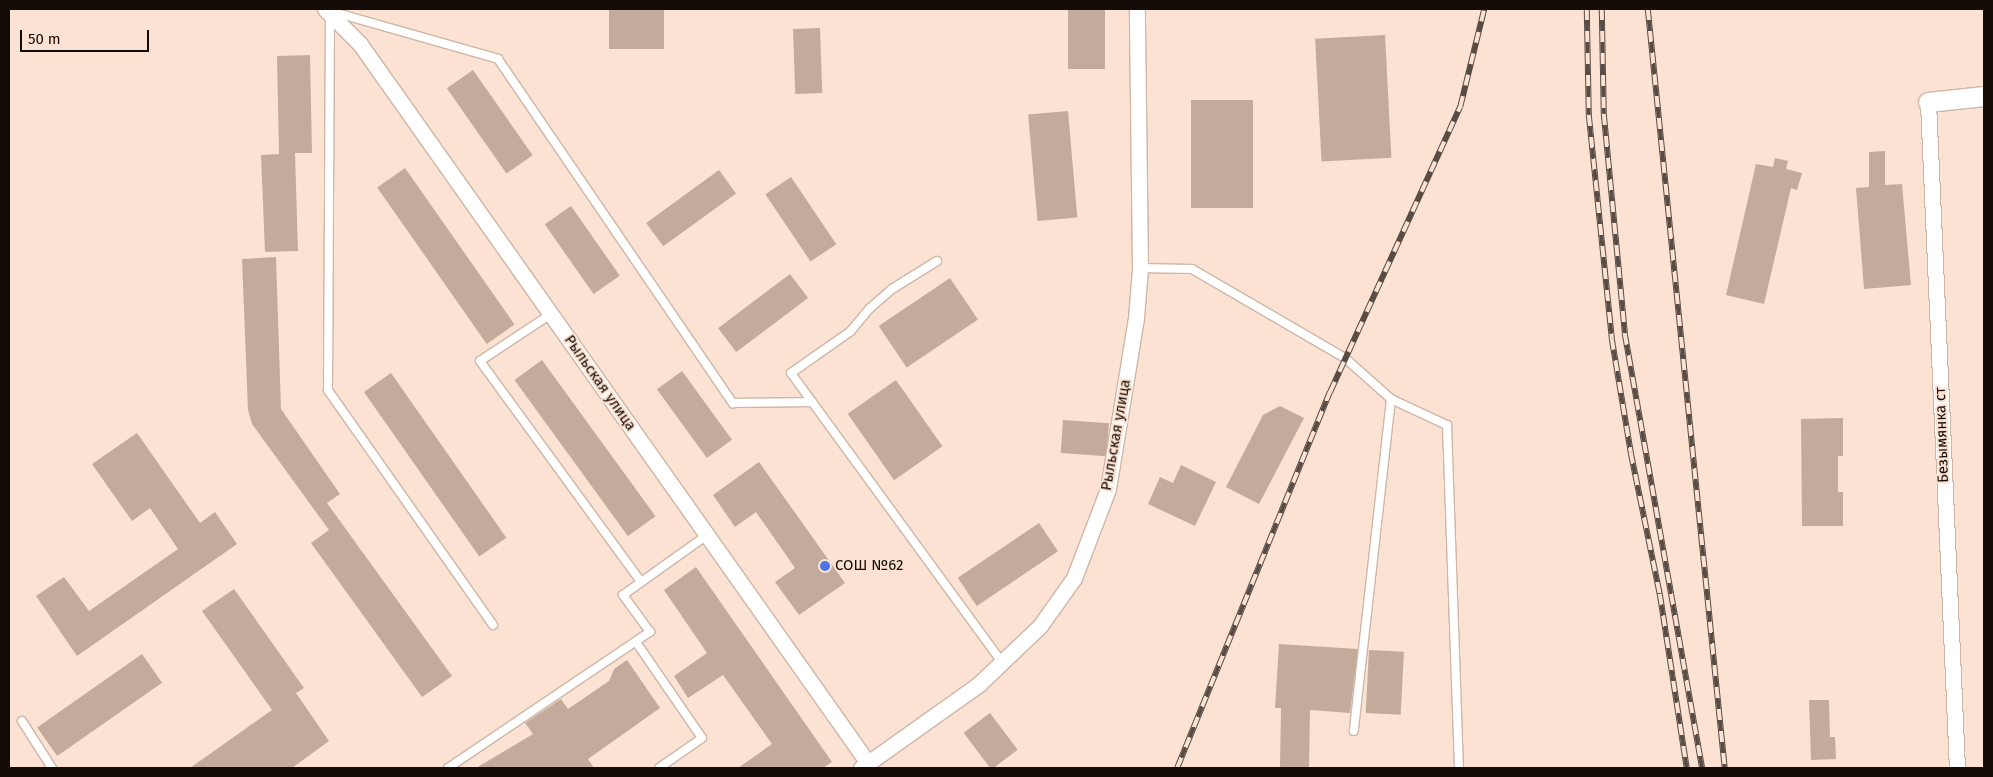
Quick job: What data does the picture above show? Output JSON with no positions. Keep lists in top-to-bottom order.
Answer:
{
  "streets": {
    "street": ["Рыльская улица", "Безымянка ст"]
  },
  "places": ["СОШ №62"],
  "scale_bar": "50 m"
}
